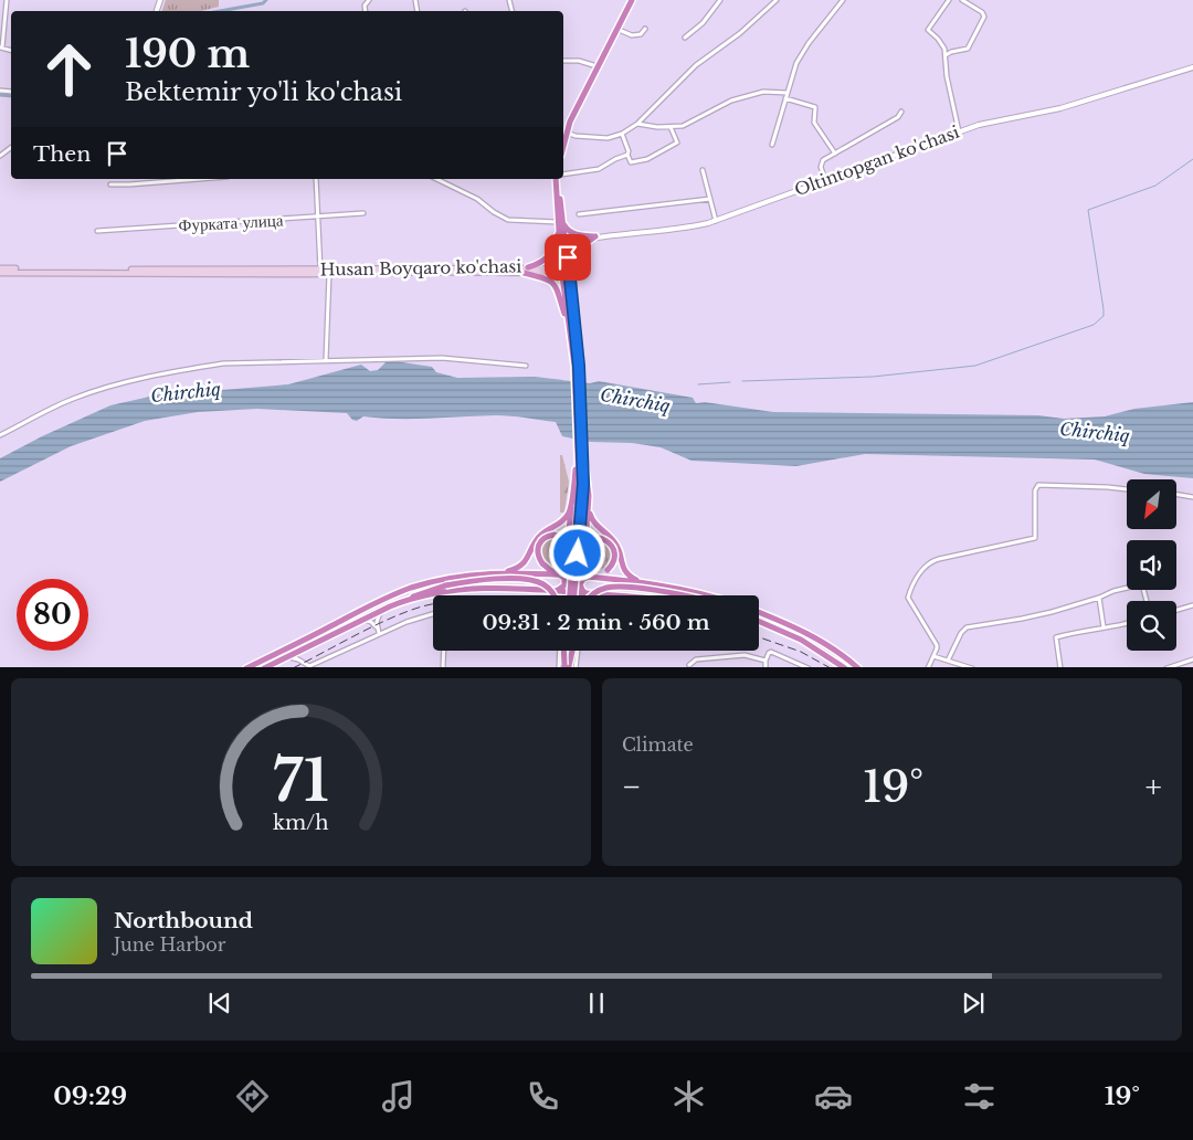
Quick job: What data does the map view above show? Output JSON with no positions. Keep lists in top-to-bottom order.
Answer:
{
  "streets": {
    "main road": ["Husan Boyqaro ko'chasi"],
    "street": ["Oltintopgan ko'chasi", "Фурката улица"]
  },
  "water": ["Chirchiq"],
  "north": "bottom left",
  "page": {
    "turn": ["190 m", "Bektemir yo'li ko'chasi"],
    "then": "Then",
    "limit": "80",
    "trip": "09:31 · 2 min · 560 m",
    "tile": "Climate",
    "heat": ["−", "19°", "+"],
    "song": ["Northbound", "June Harbor"],
    "tabs": ["09:29", "19°"],
    "gauge": ["71", "km/h"]
  }
}
